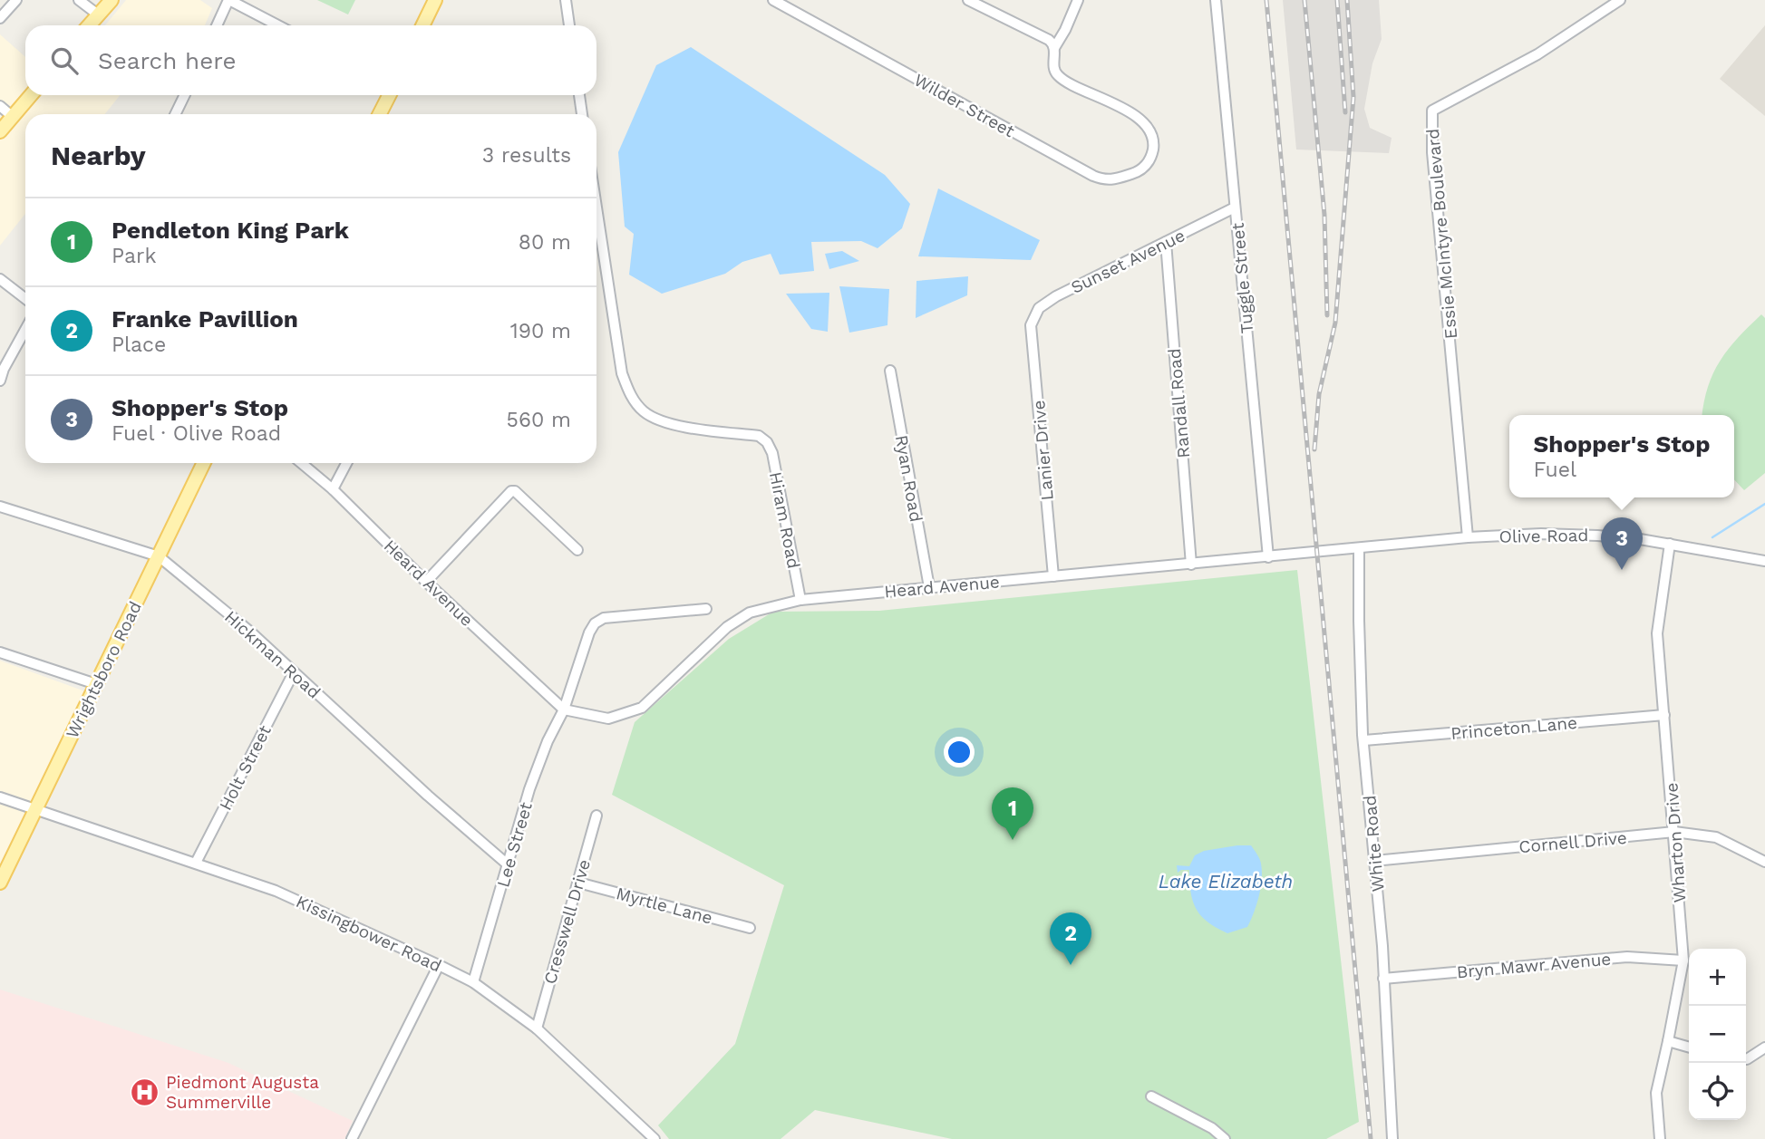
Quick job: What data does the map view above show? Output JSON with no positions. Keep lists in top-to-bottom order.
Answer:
{
  "streets": {
    "main road": ["Wrightsboro Road"],
    "street": [
      "Wilder Street",
      "Essie McIntyre Boulevard",
      "Sunset Avenue",
      "Tuggle Street",
      "Randall Road",
      "Lanier Drive",
      "Ryan Road",
      "Hiram Road",
      "Olive Road",
      "Heard Avenue",
      "Hickman Road",
      "Princeton Lane",
      "Holt Street",
      "Cornell Drive",
      "Wharton Drive",
      "White Road",
      "Lee Street",
      "Myrtle Lane",
      "Cresswell Drive",
      "Kissingbower Road",
      "Bryn Mawr Avenue"
    ]
  },
  "crossings": [
    ["Essie McIntyre Boulevard", "Olive Road"],
    ["Sunset Avenue", "Tuggle Street"],
    ["Sunset Avenue", "Randall Road"],
    ["Sunset Avenue", "Lanier Drive"],
    ["Tuggle Street", "Heard Avenue"],
    ["Randall Road", "Heard Avenue"],
    ["Lanier Drive", "Heard Avenue"],
    ["Ryan Road", "Heard Avenue"],
    ["Hiram Road", "Heard Avenue"],
    ["Olive Road", "Heard Avenue"],
    ["Olive Road", "Wharton Drive"],
    ["Olive Road", "White Road"],
    ["Heard Avenue", "White Road"],
    ["Heard Avenue", "Lee Street"],
    ["Hickman Road", "Wrightsboro Road"],
    ["Hickman Road", "Holt Street"],
    ["Hickman Road", "Lee Street"],
    ["Wrightsboro Road", "Kissingbower Road"],
    ["Princeton Lane", "Wharton Drive"],
    ["Princeton Lane", "White Road"],
    ["Holt Street", "Kissingbower Road"],
    ["Cornell Drive", "Wharton Drive"],
    ["Cornell Drive", "White Road"],
    ["Wharton Drive", "Bryn Mawr Avenue"],
    ["White Road", "Bryn Mawr Avenue"],
    ["Lee Street", "Kissingbower Road"],
    ["Myrtle Lane", "Cresswell Drive"],
    ["Cresswell Drive", "Kissingbower Road"]
  ],
  "water": ["Lake Elizabeth"],
  "places": {
    "hospital": ["Piedmont Augusta Summerville"]
  },
  "page": {
    "search": "Search here",
    "heading": ["Nearby", "3 results"],
    "list": [
      {
        "mark": "1",
        "name": "Pendleton King Park",
        "note": "Park",
        "value": "80 m"
      },
      {
        "mark": "2",
        "name": "Franke Pavillion",
        "note": "Place",
        "value": "190 m"
      },
      {
        "mark": "3",
        "name": "Shopper's Stop",
        "note": "Fuel · Olive Road",
        "value": "560 m"
      }
    ],
    "popup": ["Shopper's Stop", "Fuel"],
    "pins": ["3", "1", "2"],
    "map_buttons": ["+", "−"]
  }
}
